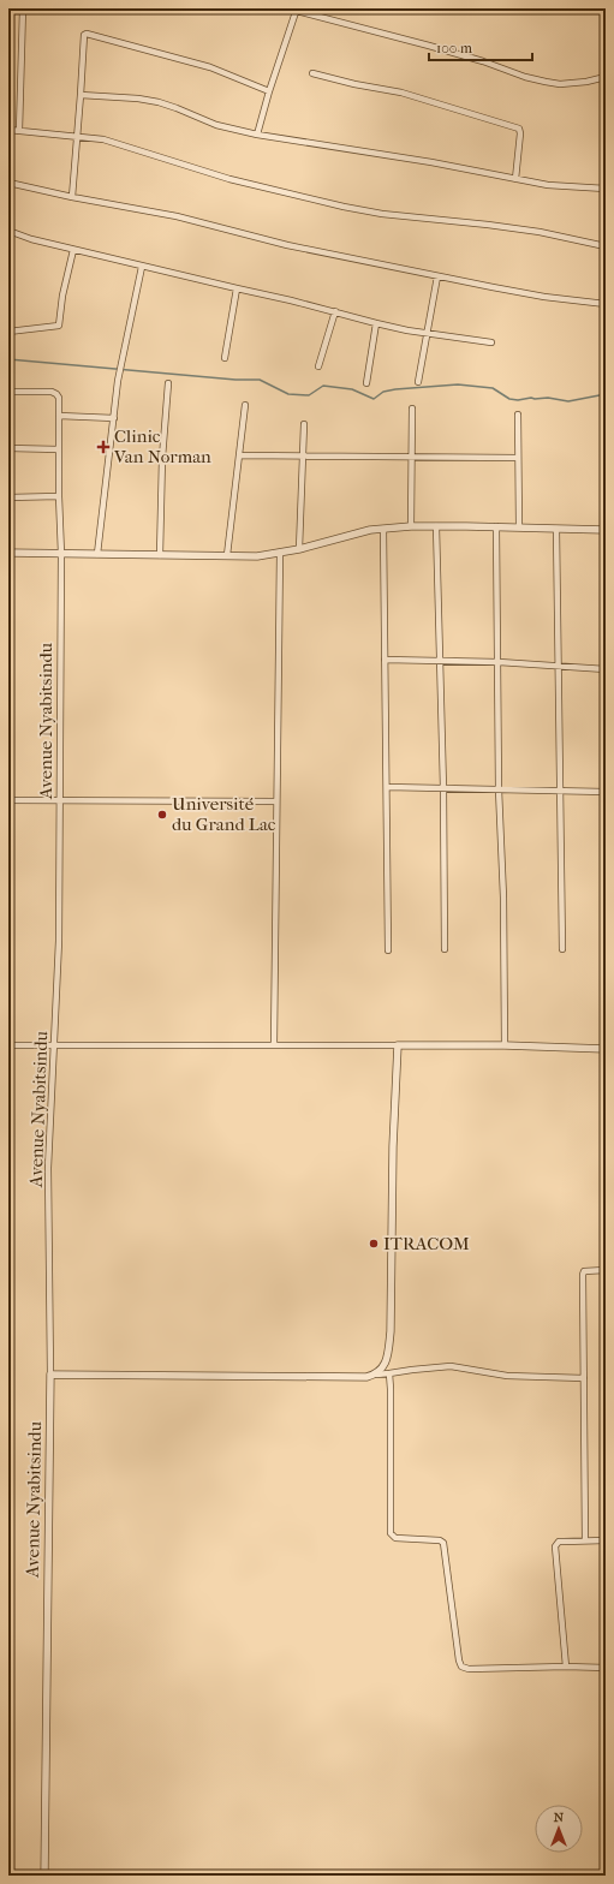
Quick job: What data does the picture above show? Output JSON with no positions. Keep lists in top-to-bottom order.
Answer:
{
  "streets": {
    "street": ["Avenue Nyabitsindu"]
  },
  "places": {
    "health": ["Clinic Van Norman"],
    "other": ["Université du Grand Lac", "ITRACOM"]
  },
  "scale_bar": "100 m",
  "north": "top"
}
